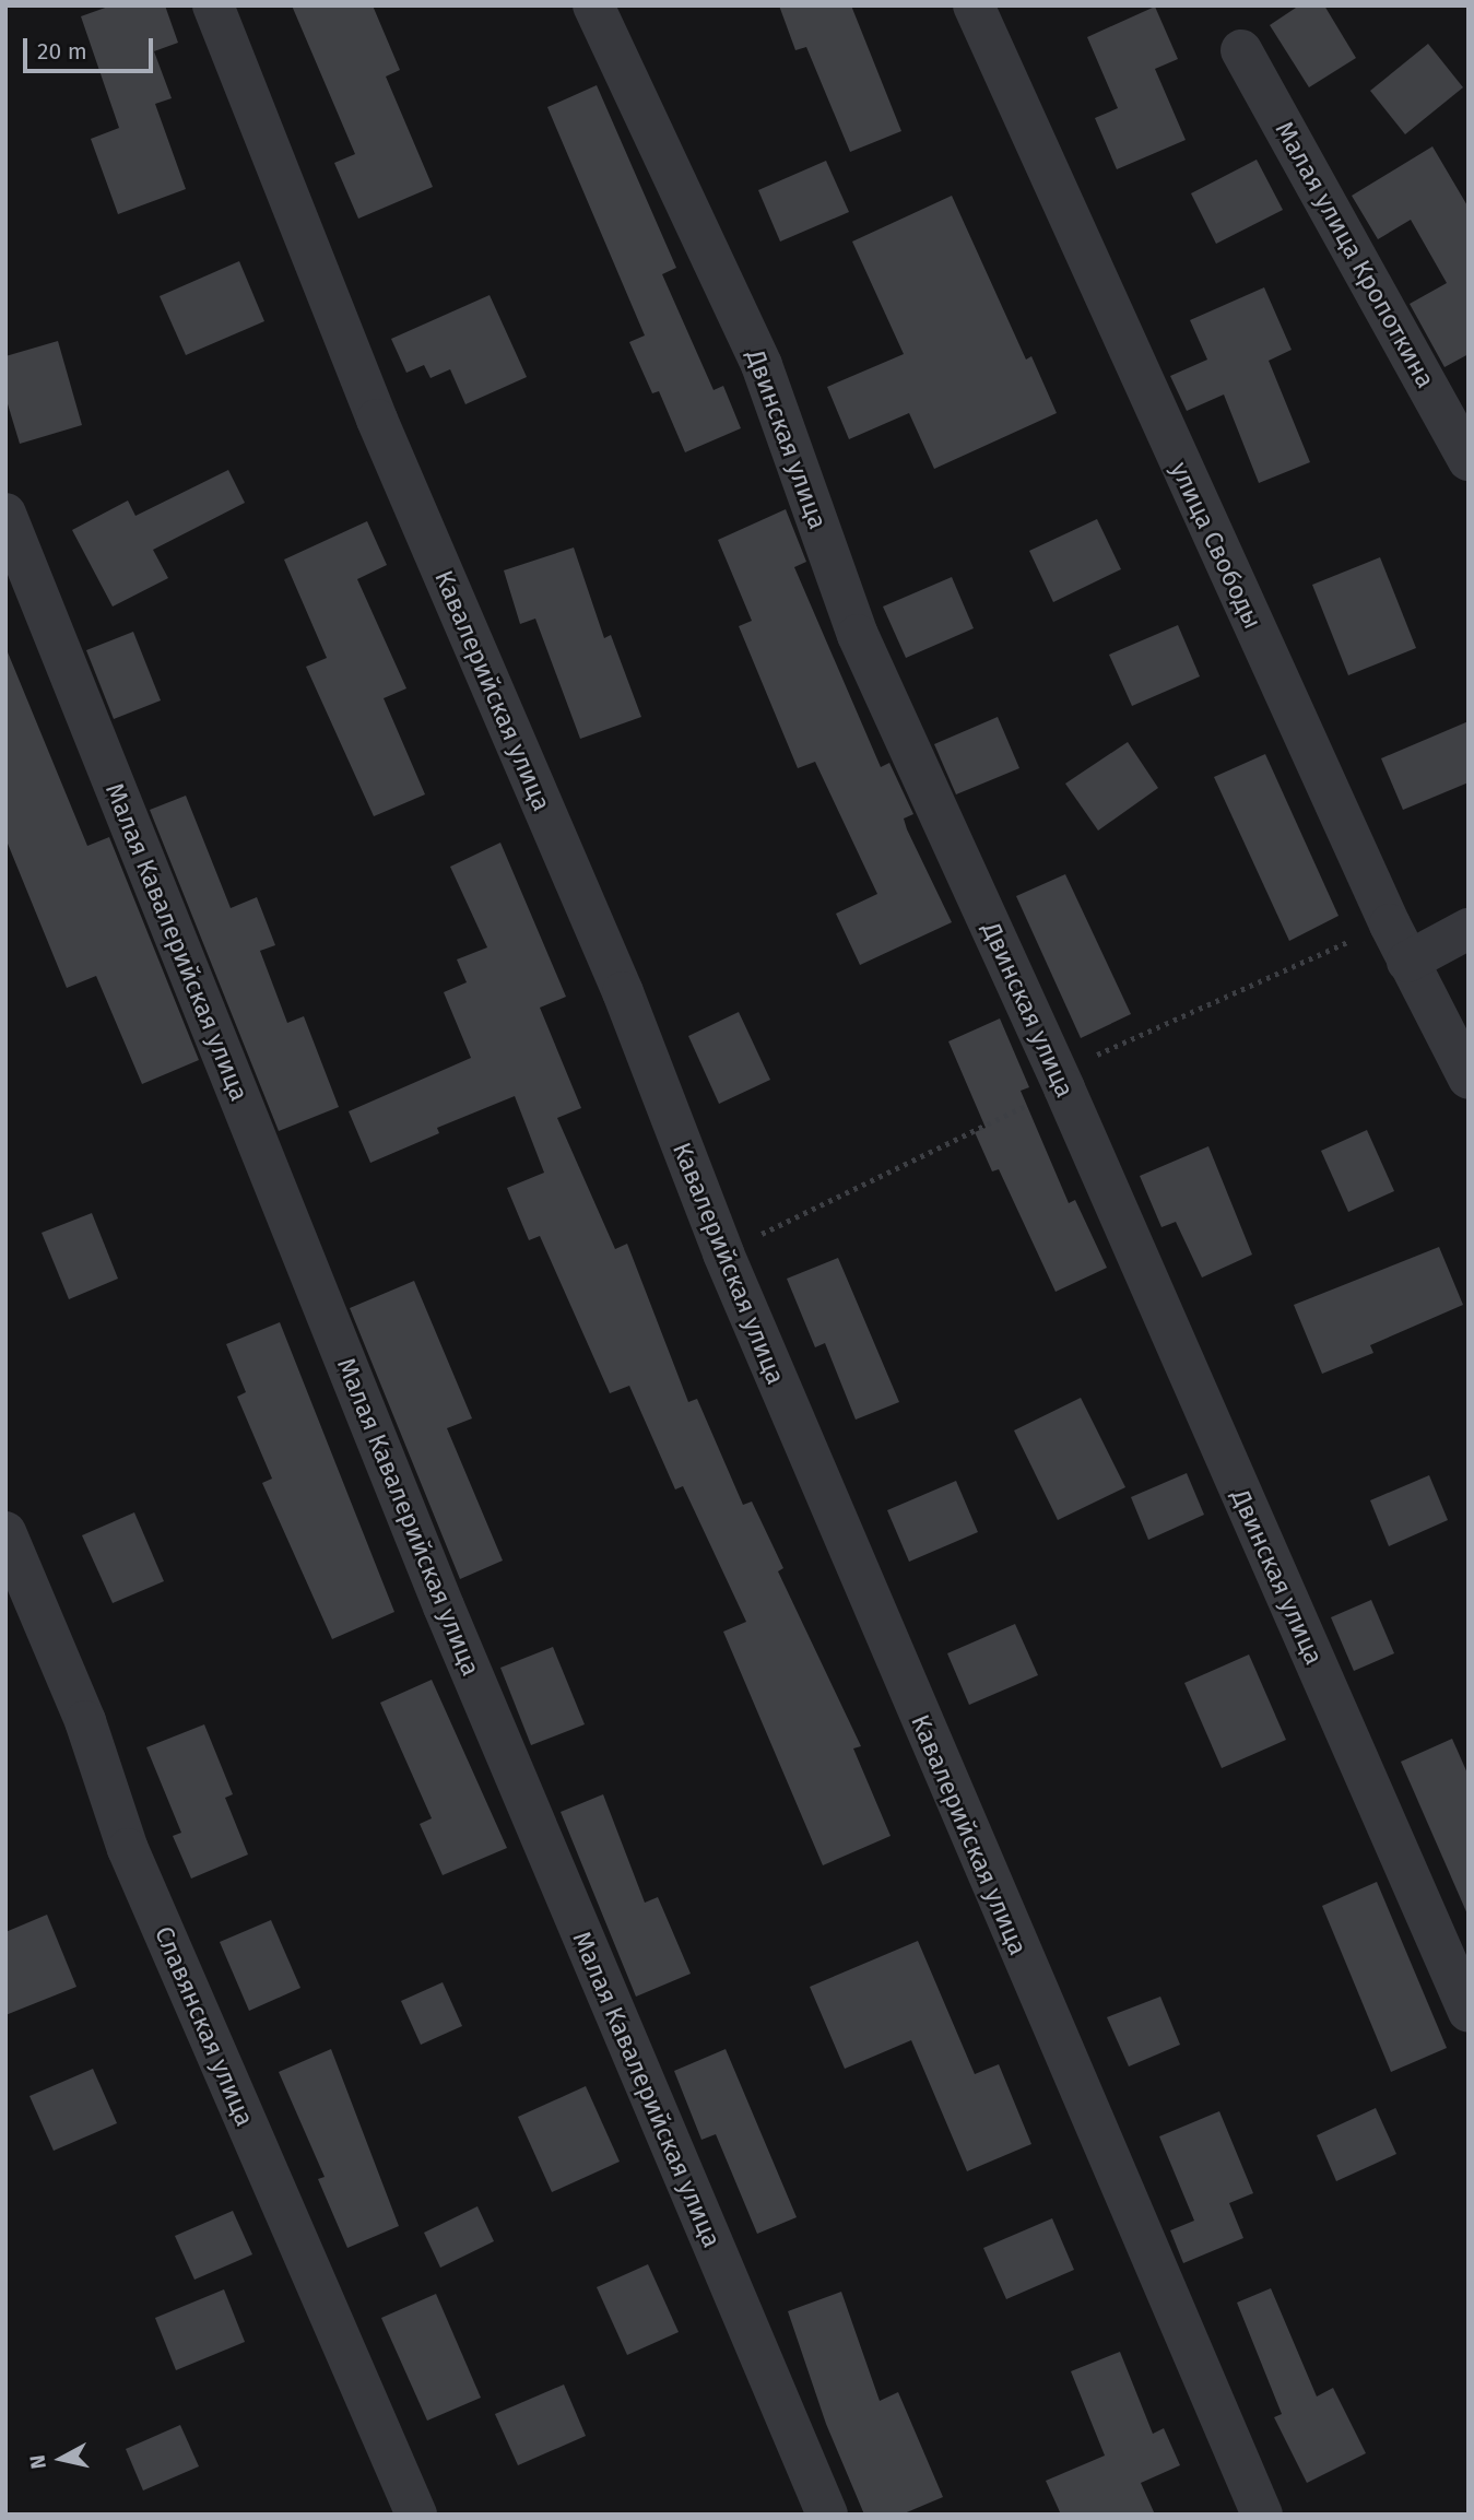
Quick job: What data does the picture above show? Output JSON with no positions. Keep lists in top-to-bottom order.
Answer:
{
  "streets": {
    "street": [
      "Малая улица Кропоткина",
      "Двинская улица",
      "улица Свободы",
      "Кавалерийская улица",
      "Малая Кавалерийская улица",
      "Славянская улица"
    ]
  },
  "scale_bar": "20 m",
  "north": "left"
}
